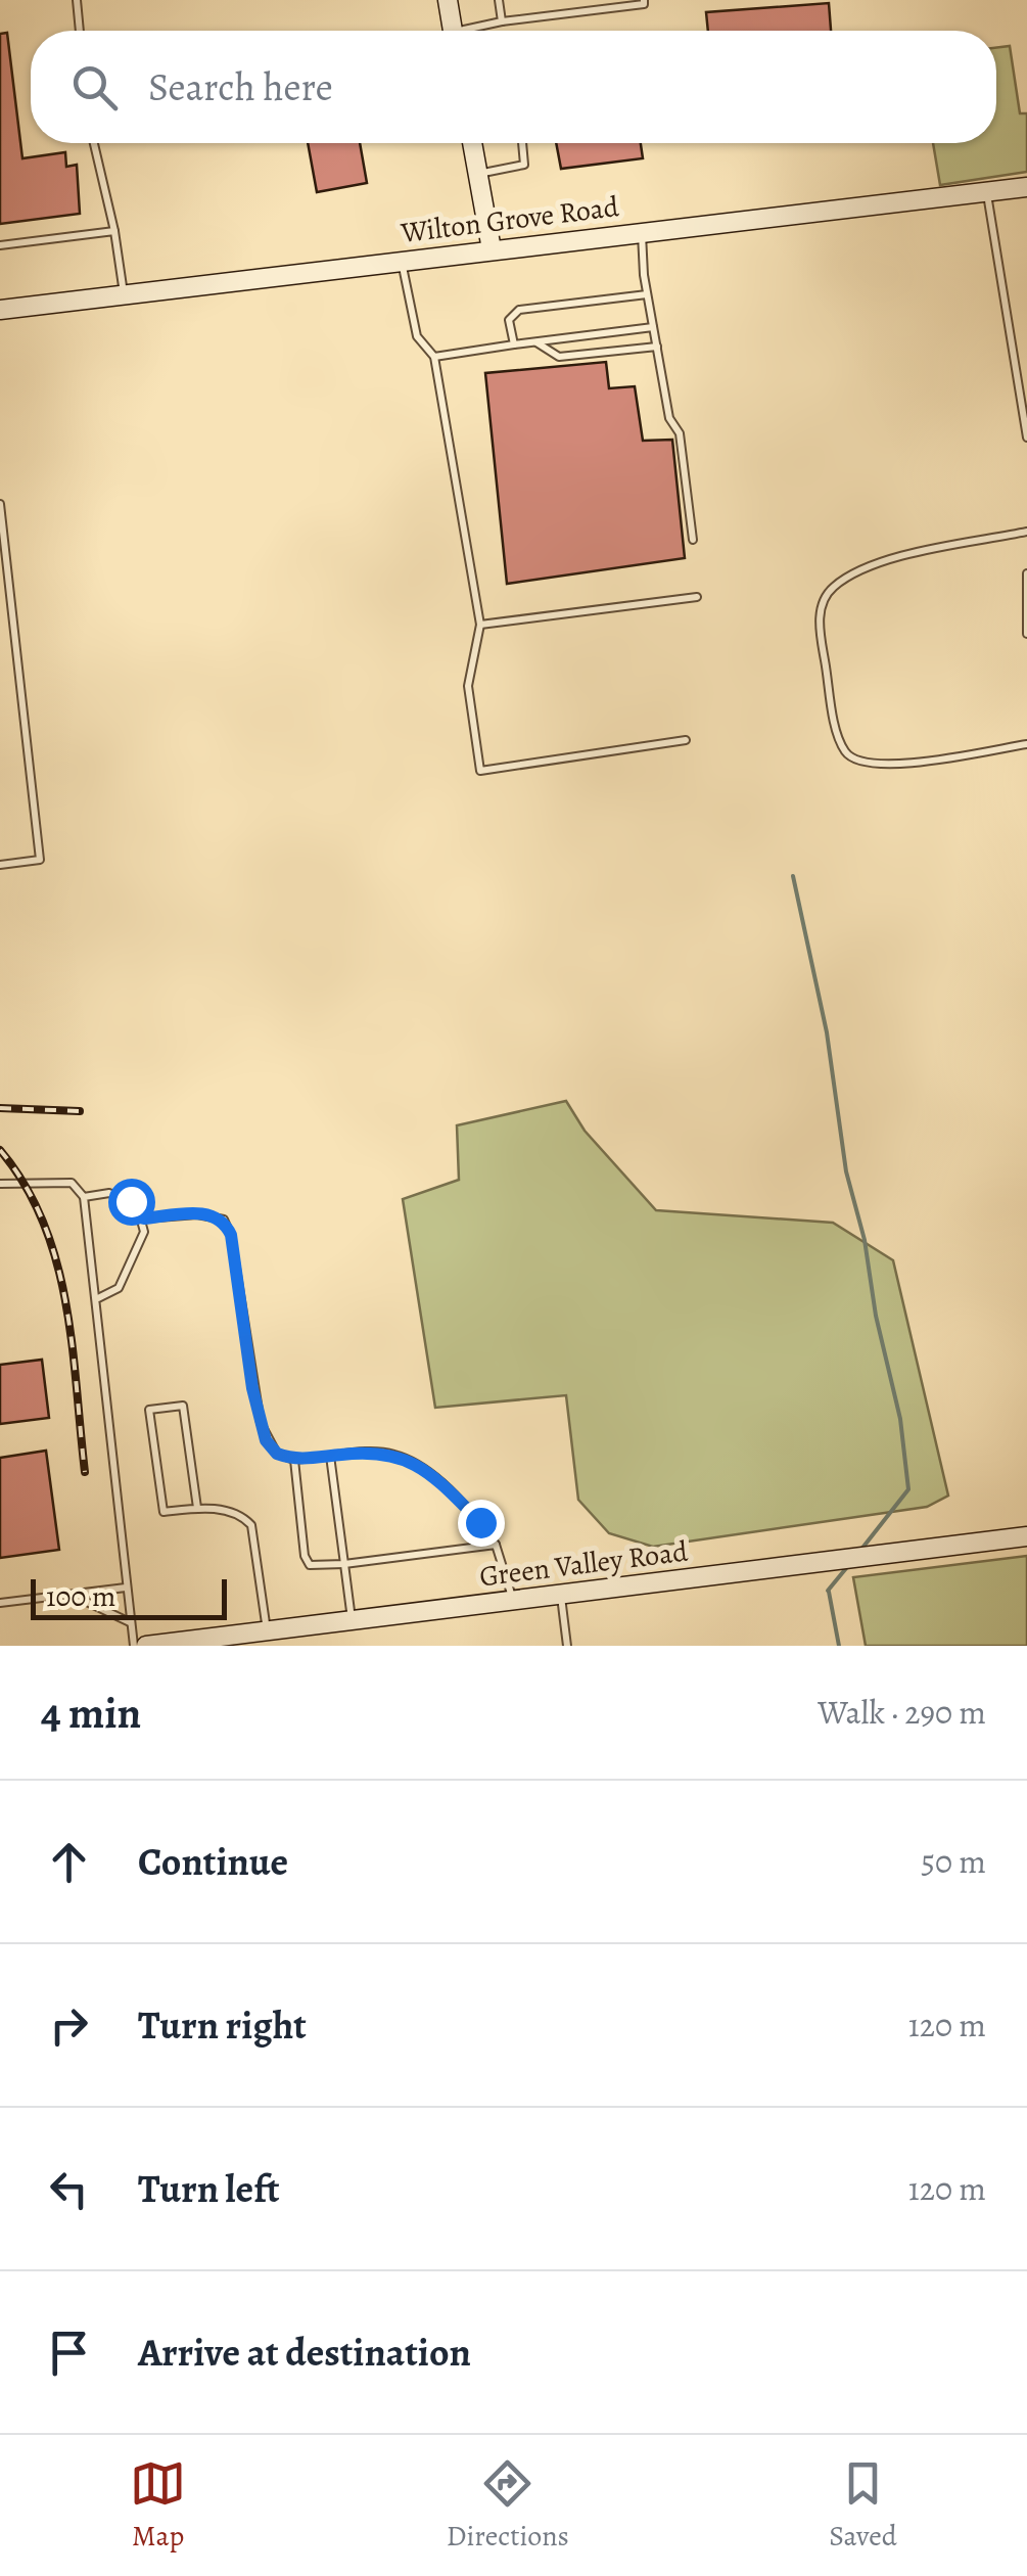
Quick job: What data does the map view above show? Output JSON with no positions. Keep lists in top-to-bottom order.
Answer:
{
  "streets": {
    "main road": ["Wilton Grove Road", "Green Valley Road"]
  },
  "scale_bar": "100 m",
  "page": {
    "search": "Search here",
    "scale": "100 m",
    "heading": ["4 min", "Walk · 290 m"],
    "list": [
      ["Continue", "50 m"],
      ["Turn right", "120 m"],
      ["Turn left", "120 m"],
      "Arrive at destination"
    ],
    "nav": ["Map", "Directions", "Saved"]
  }
}
